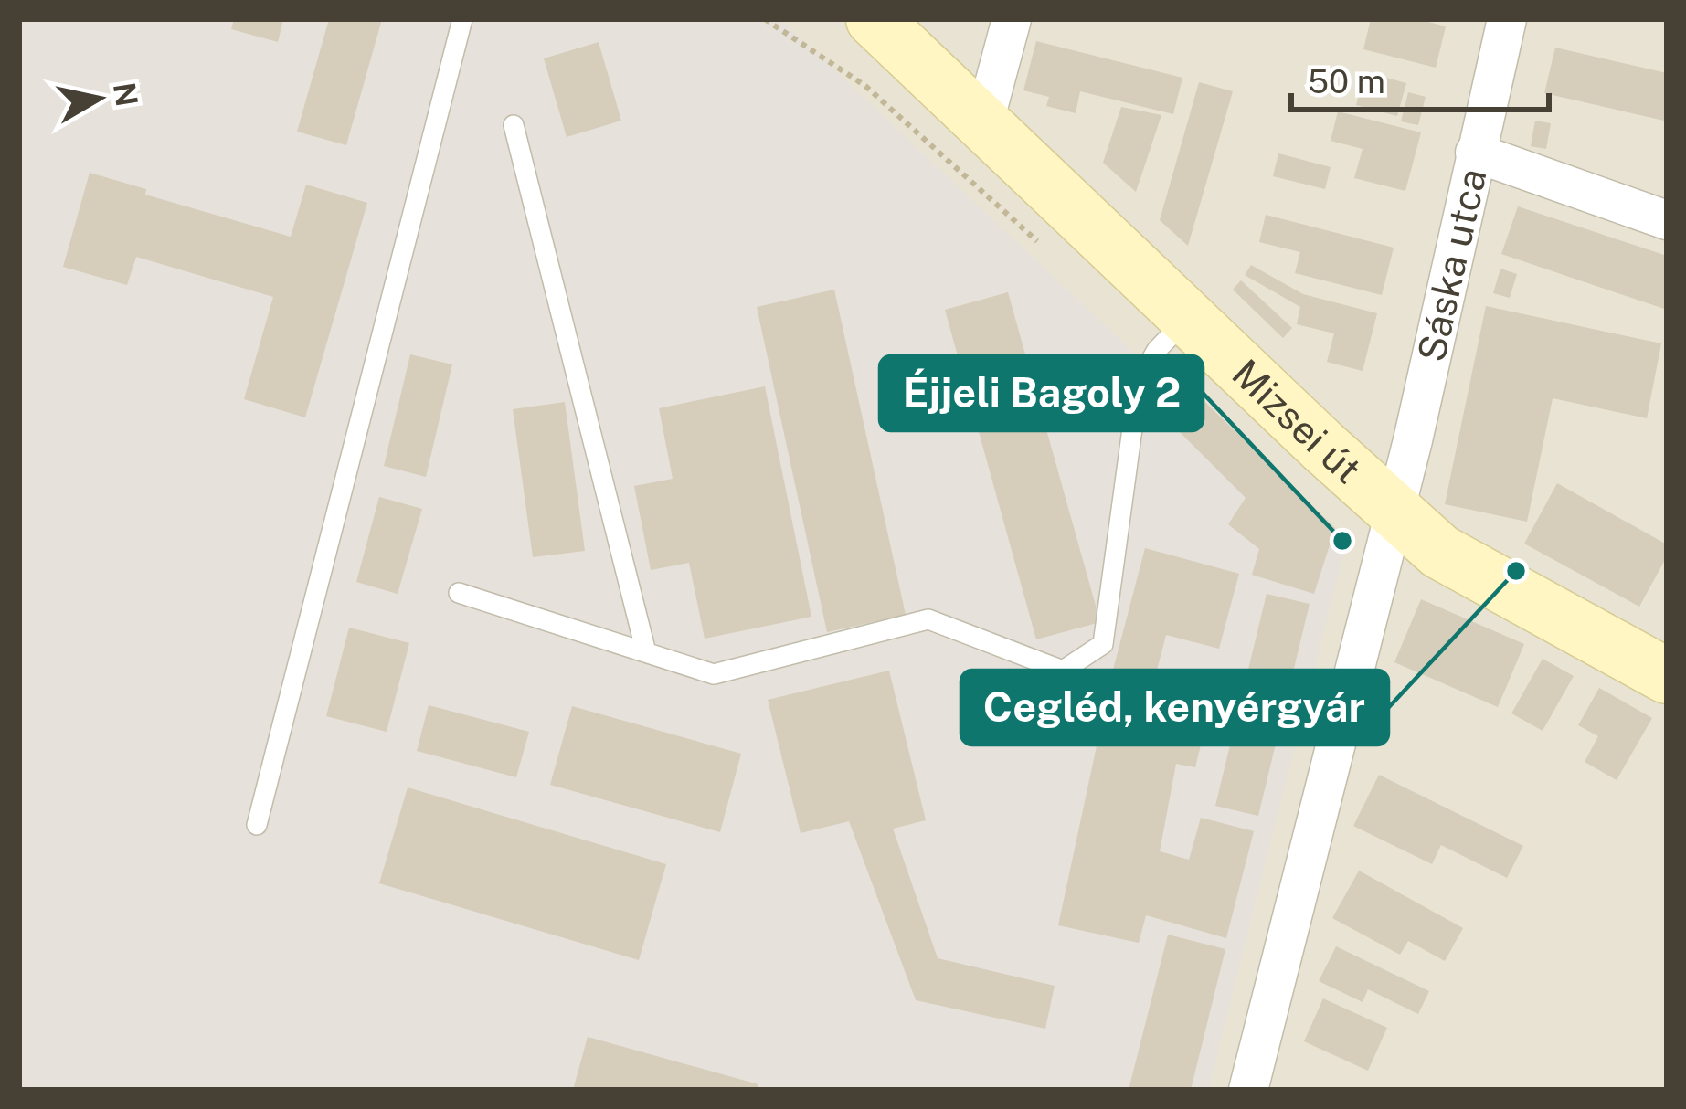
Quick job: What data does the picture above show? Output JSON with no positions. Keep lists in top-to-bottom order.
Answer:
{
  "streets": {
    "main road": ["Mizsei út"],
    "street": ["Sáska utca"]
  },
  "crossings": [
    ["Sáska utca", "Mizsei út"]
  ],
  "places": ["Éjjeli Bagoly 2", "Cegléd, kenyérgyár"],
  "scale_bar": "50 m",
  "north": "right"
}
